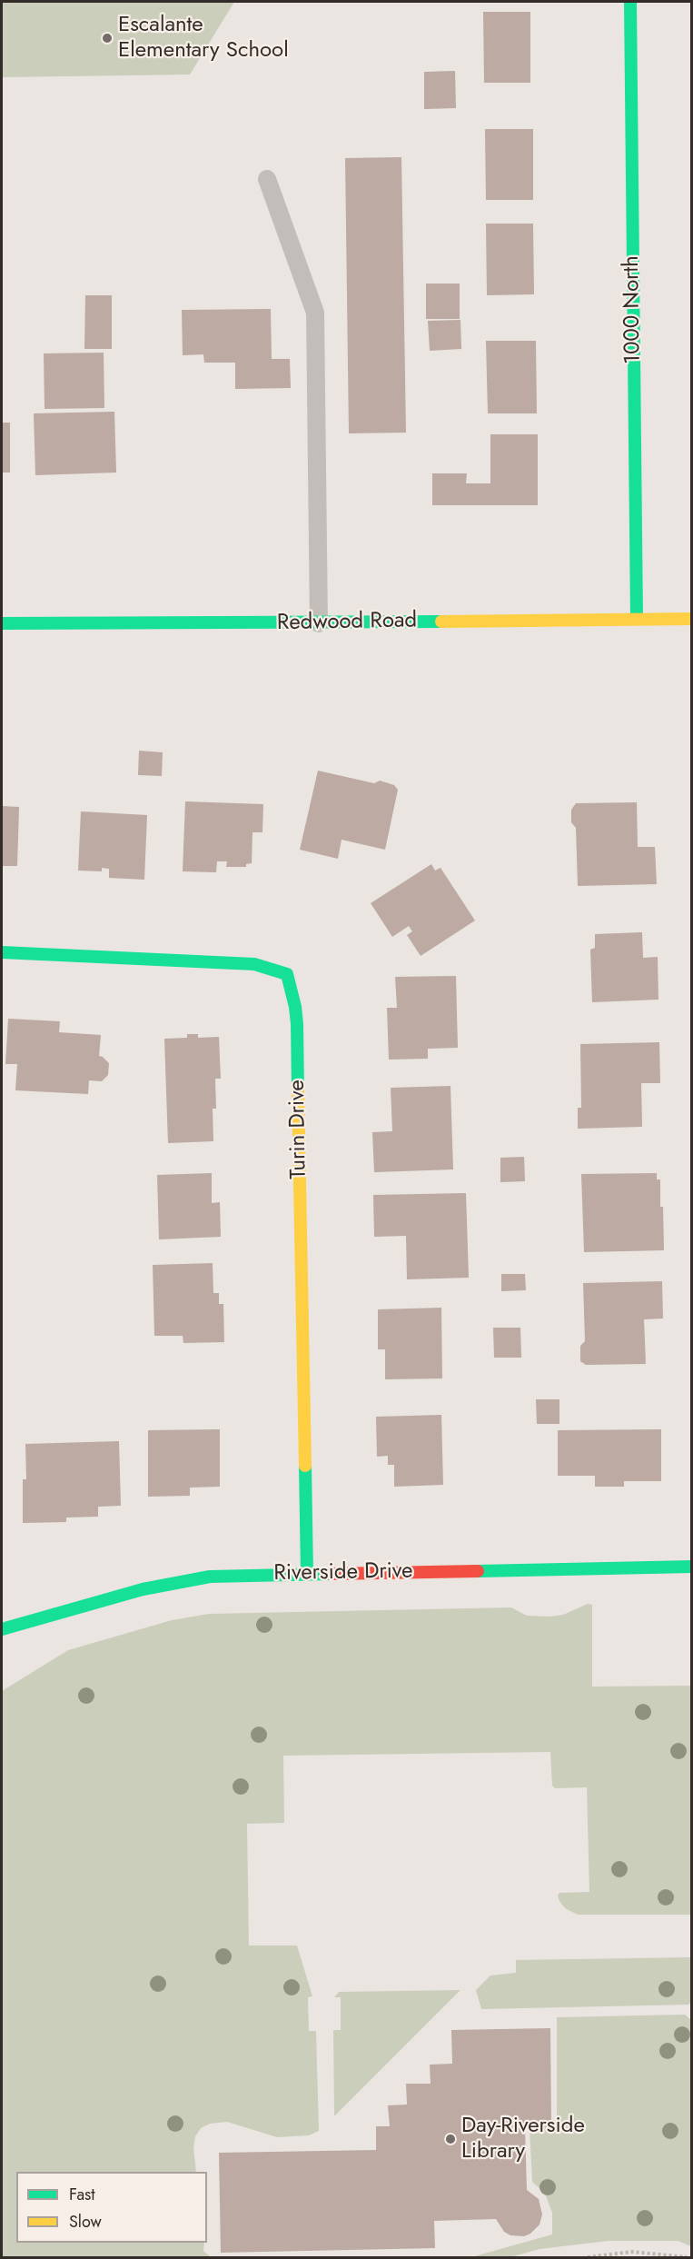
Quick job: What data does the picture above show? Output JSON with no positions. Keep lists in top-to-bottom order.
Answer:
{
  "streets": {
    "street": [
      "1000 North",
      "Redwood Road",
      "Turin Drive",
      "Riverside Drive"
    ]
  },
  "crossings": [
    ["1000 North", "Redwood Road"],
    ["Turin Drive", "Riverside Drive"]
  ],
  "places": ["Escalante Elementary School", "Day-Riverside Library"],
  "legend": ["Fast", "Slow"]
}
